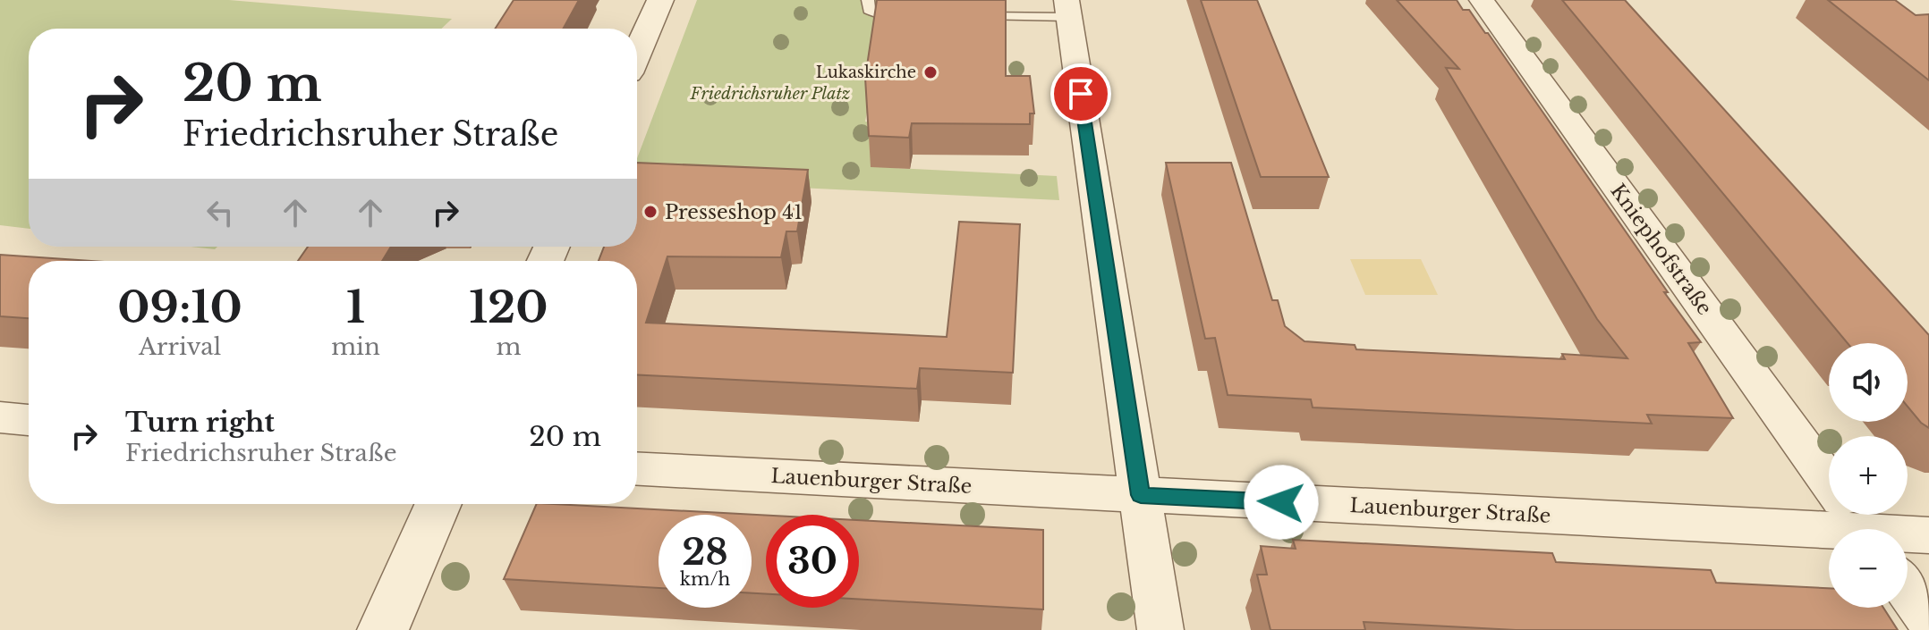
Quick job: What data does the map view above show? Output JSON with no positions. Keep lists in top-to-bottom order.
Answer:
{
  "streets": {
    "street": ["Kniephofstraße", "Lauenburger Straße"]
  },
  "crossings": [
    ["Kniephofstraße", "Lauenburger Straße"]
  ],
  "parks": ["Friedrichsruher Platz"],
  "places": ["Lukaskirche", "Presseshop 41"],
  "page": {
    "turn": ["20 m", "Friedrichsruher Straße"],
    "eta": [
      "09:10",
      "Arrival",
      "1",
      "min",
      "120",
      "m"
    ],
    "map_buttons": ["+", "−"],
    "list": [
      {
        "name": "Turn right",
        "note": "Friedrichsruher Straße",
        "value": "20 m"
      }
    ],
    "speed": "28 km/h",
    "limit": "30"
  }
}
